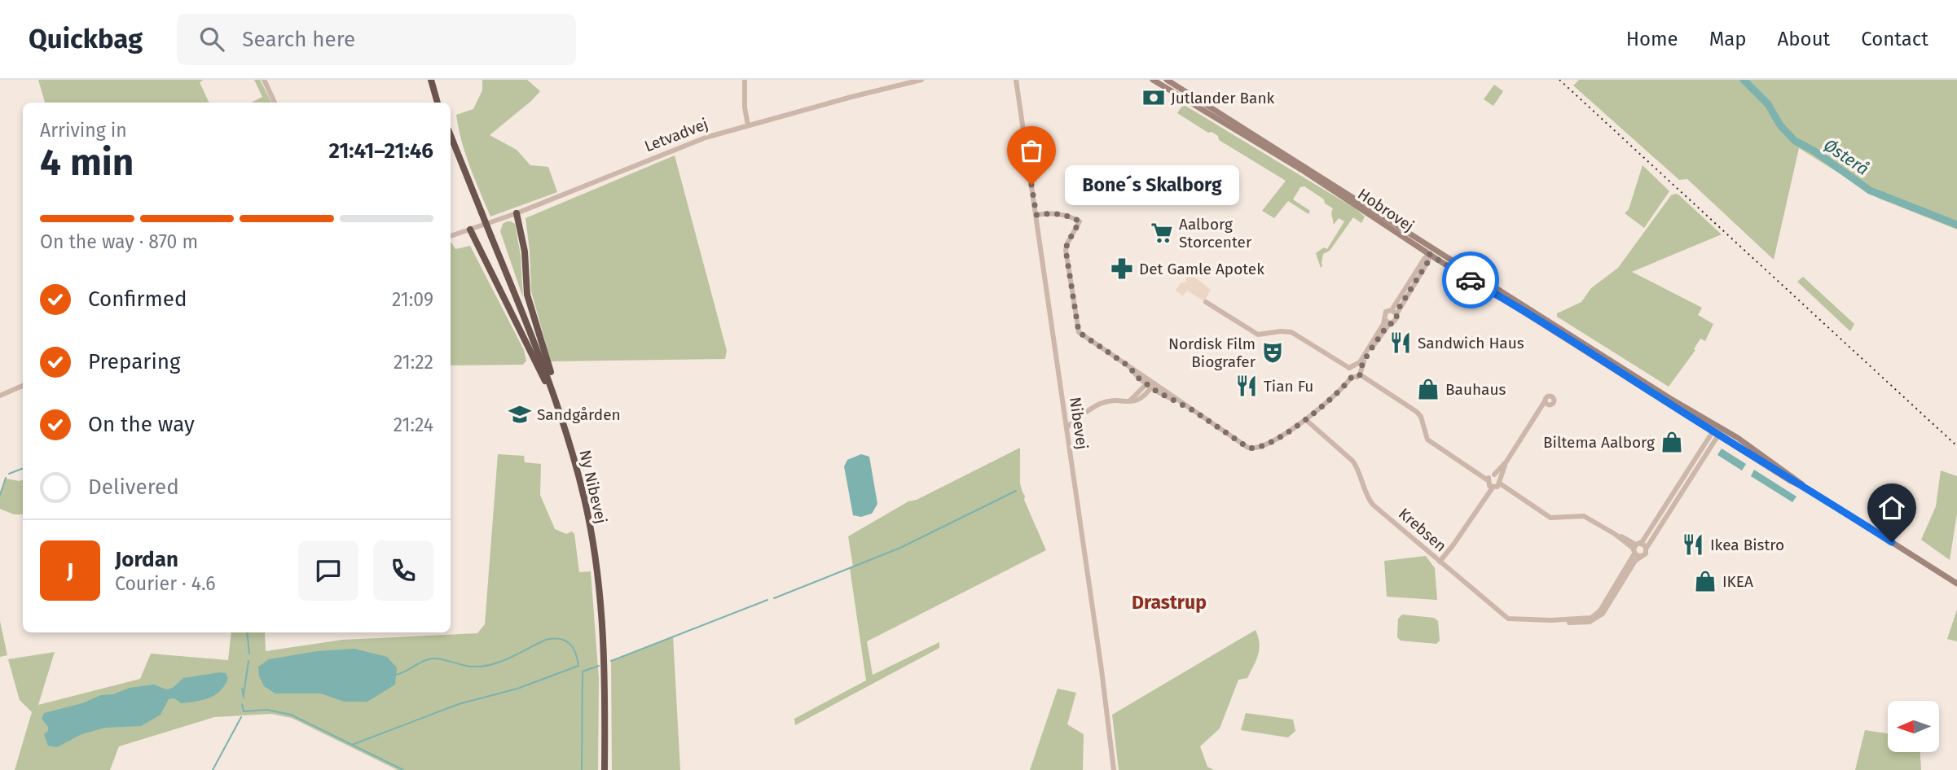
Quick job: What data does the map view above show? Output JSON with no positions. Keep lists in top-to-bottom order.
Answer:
{
  "streets": {
    "highway": ["Ny Nibevej"],
    "main road": ["Hobrovej"],
    "street": ["Letvadvej", "Nibevej", "Krebsen"]
  },
  "crossings": [
    ["Hobrovej", "Krebsen"]
  ],
  "districts": ["Drastrup"],
  "water": ["Østerå"],
  "places": {
    "bank": ["Jutlander Bank"],
    "other": ["Bone´s Skalborg"],
    "supermarket": ["Aalborg Storcenter"],
    "pharmacy": ["Det Gamle Apotek"],
    "restaurant": ["Sandwich Haus", "Tian Fu", "Ikea Bistro"],
    "theatre": ["Nordisk Film Biografer"],
    "shop": ["Bauhaus", "Biltema Aalborg", "IKEA"],
    "school or university": ["Sandgården"]
  },
  "north": "left",
  "page": {
    "header": "Quickbag",
    "search": "Search here",
    "nav": [
      "Home",
      "Map",
      "About",
      "Contact"
    ],
    "heading": ["4 min", "Arriving in", "21:41–21:46"],
    "panel": ["Jordan", "Courier · 4.6"],
    "bubble": "Bone´s Skalborg",
    "bar": "On the way · 870 m",
    "list": [
      ["Confirmed", "21:09"],
      ["Preparing", "21:22"],
      ["On the way", "21:24"],
      "Delivered"
    ],
    "round": "J"
  }
}
